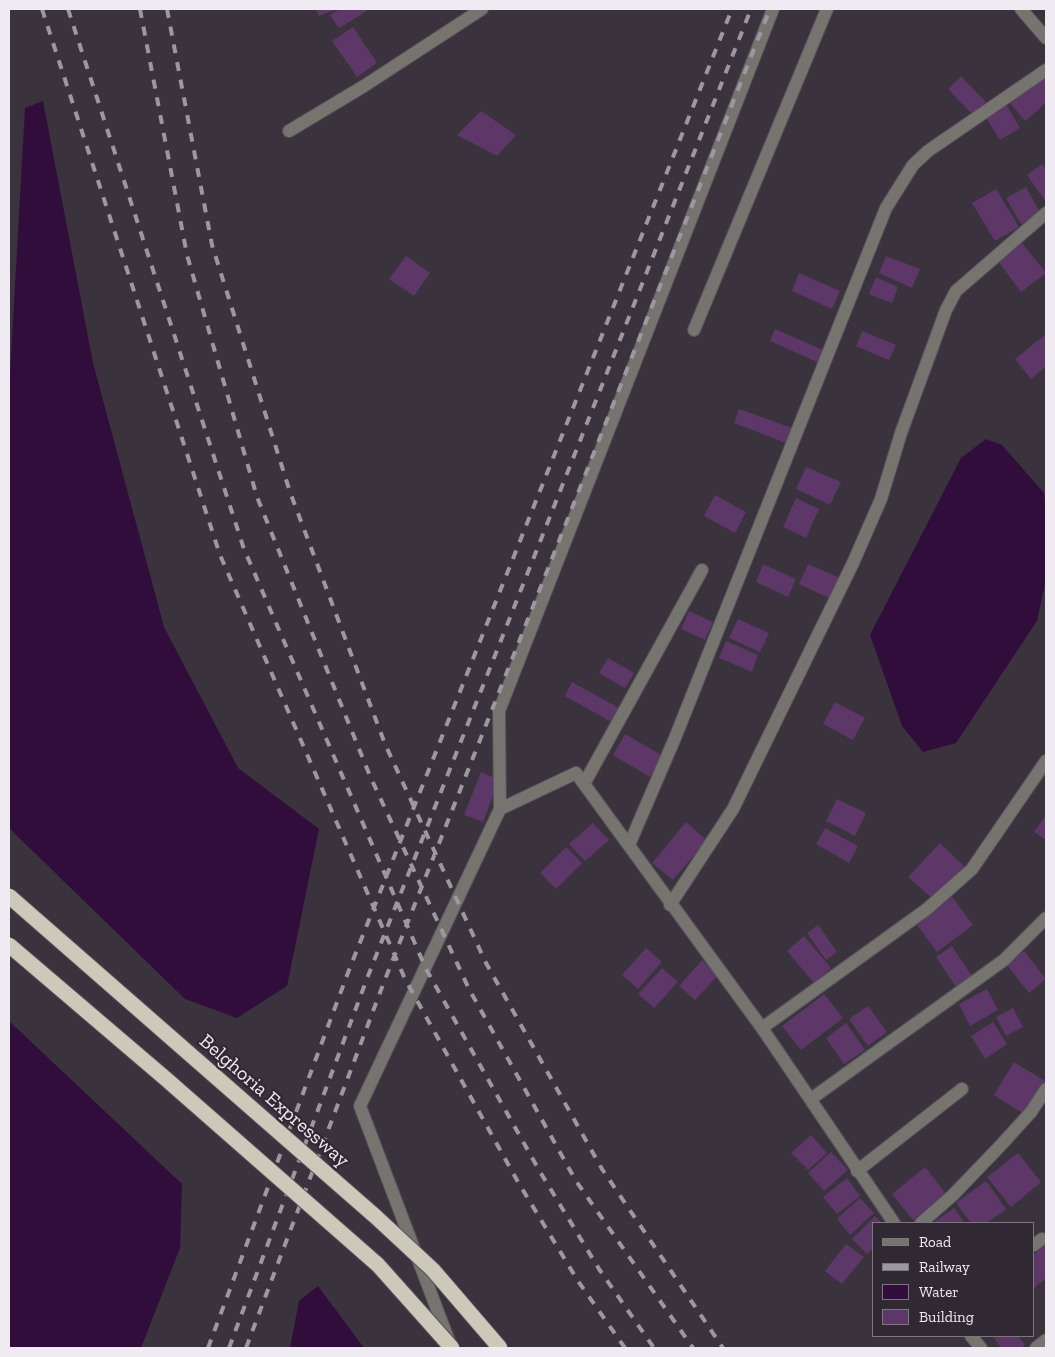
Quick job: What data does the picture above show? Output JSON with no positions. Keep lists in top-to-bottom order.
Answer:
{
  "streets": {
    "highway": ["Belghoria Expressway"]
  },
  "legend": [
    "Road",
    "Railway",
    "Water",
    "Building"
  ]
}
